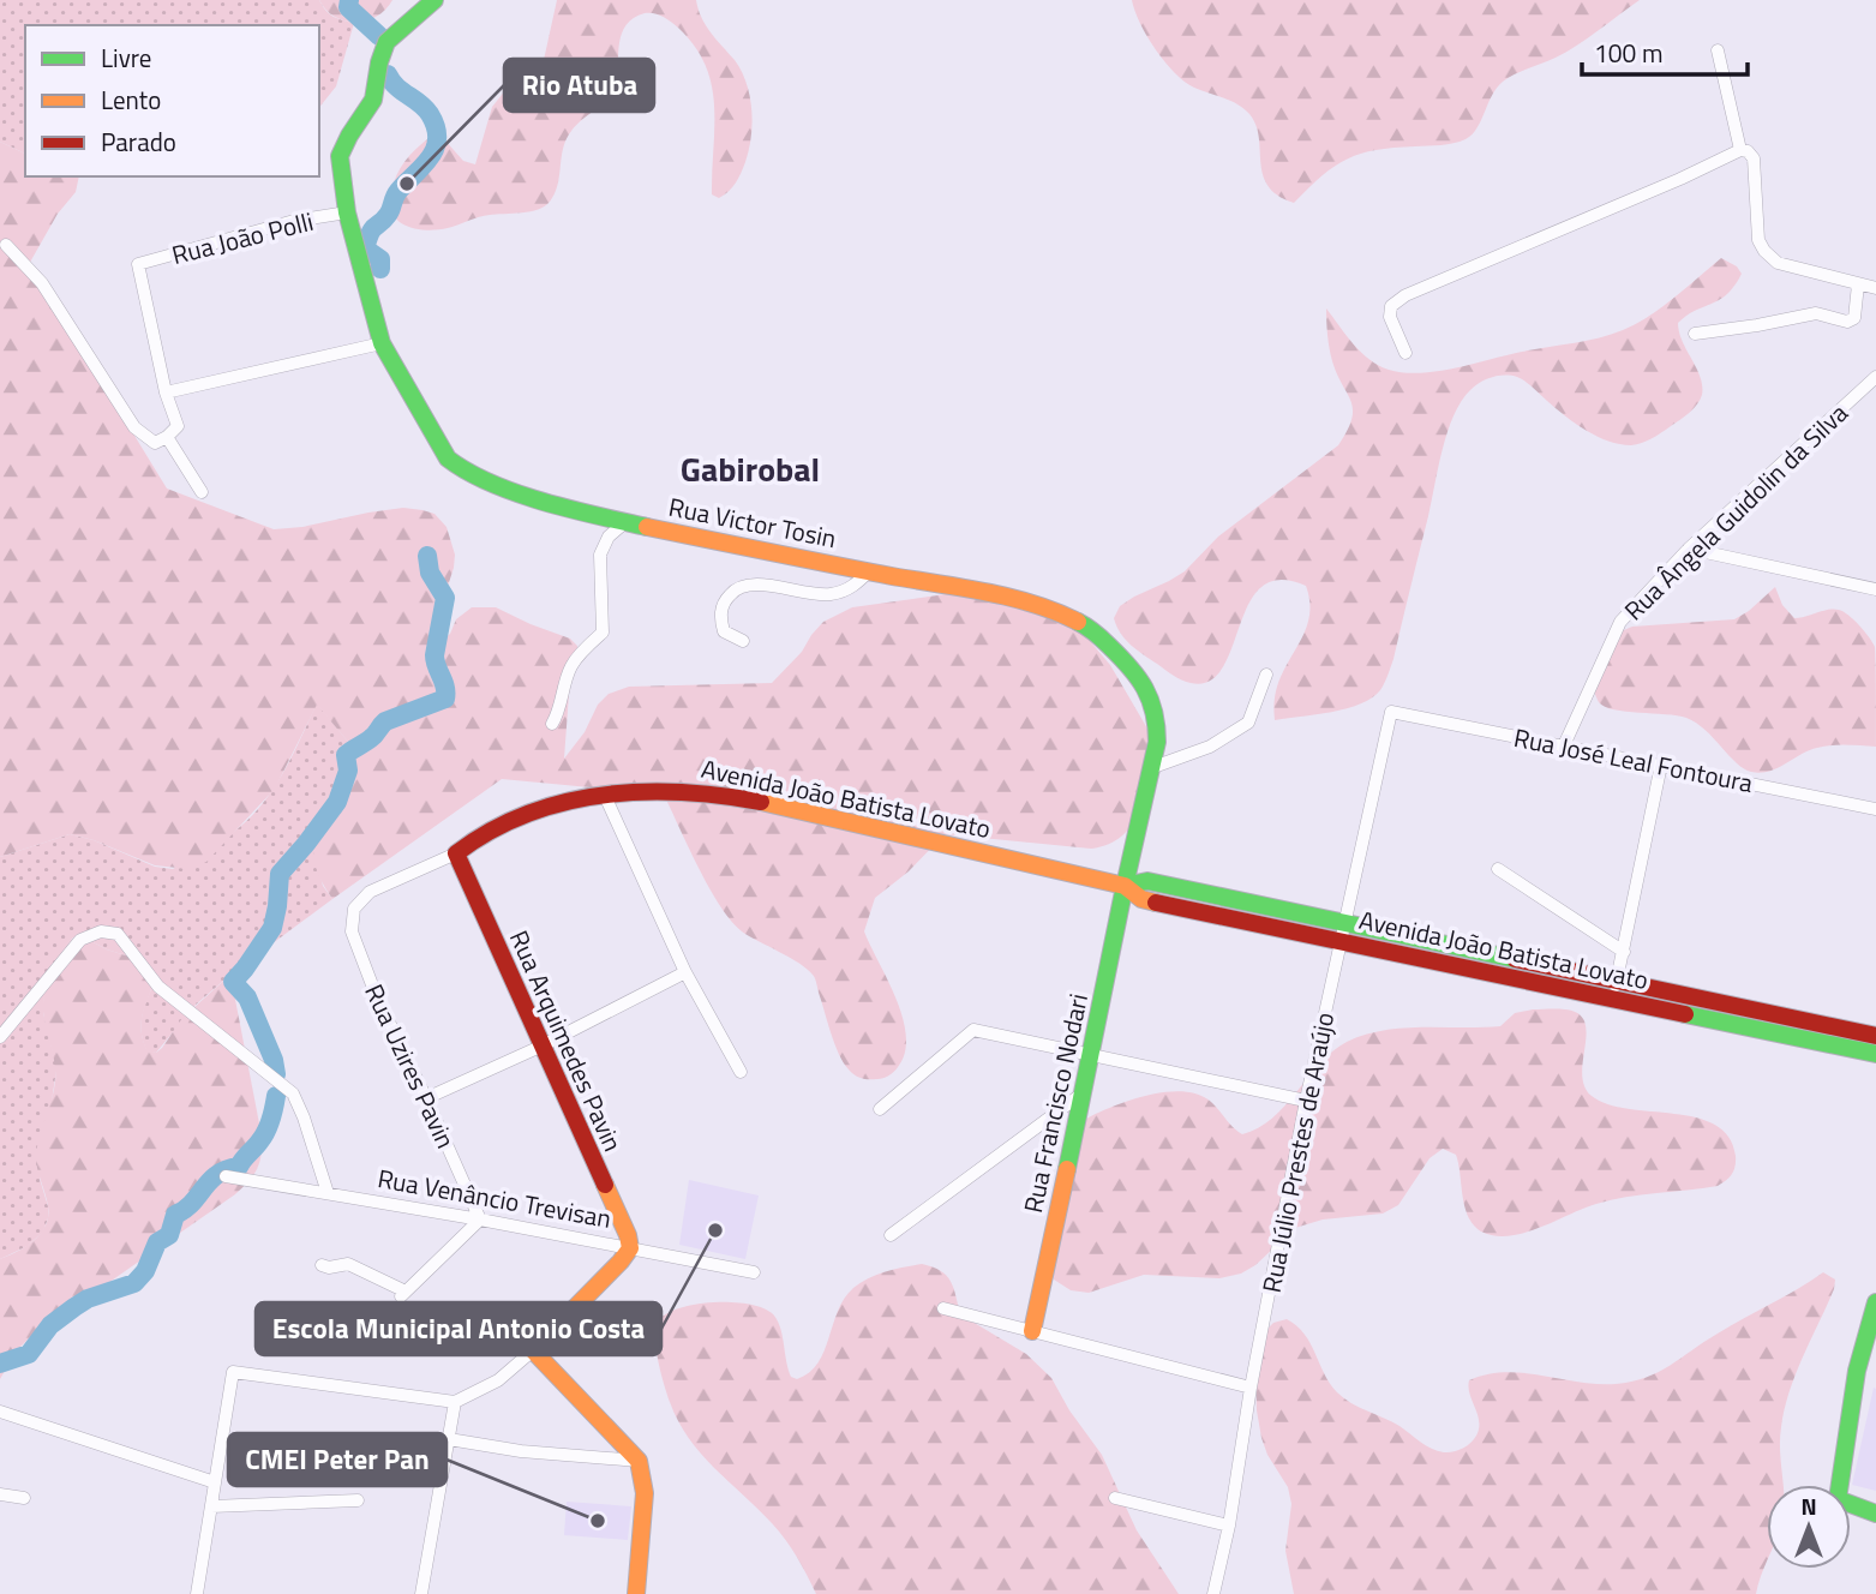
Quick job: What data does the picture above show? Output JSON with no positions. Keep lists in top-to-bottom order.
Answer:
{
  "streets": {
    "street": [
      "Rua João Polli",
      "Rua Ângela Guidolin da Silva",
      "Rua Victor Tosin",
      "Rua José Leal Fontoura",
      "Avenida João Batista Lovato",
      "Rua Arquimedes Pavin",
      "Rua Uzires Pavin",
      "Rua Francisco Nodari",
      "Rua Júlio Prestes de Araújo",
      "Rua Venâncio Trevisan"
    ]
  },
  "crossings": [
    ["Rua João Polli", "Rua Victor Tosin"],
    ["Rua Ângela Guidolin da Silva", "Rua José Leal Fontoura"],
    ["Rua Victor Tosin", "Avenida João Batista Lovato"],
    ["Rua Victor Tosin", "Rua Francisco Nodari"],
    ["Rua José Leal Fontoura", "Rua Júlio Prestes de Araújo"],
    ["Avenida João Batista Lovato", "Rua Arquimedes Pavin"],
    ["Avenida João Batista Lovato", "Rua Uzires Pavin"],
    ["Avenida João Batista Lovato", "Rua Francisco Nodari"],
    ["Avenida João Batista Lovato", "Rua Júlio Prestes de Araújo"],
    ["Rua Arquimedes Pavin", "Rua Uzires Pavin"],
    ["Rua Arquimedes Pavin", "Rua Venâncio Trevisan"],
    ["Rua Uzires Pavin", "Rua Venâncio Trevisan"]
  ],
  "districts": ["Gabirobal"],
  "places": ["Rio Atuba", "Escola Municipal Antonio Costa", "CMEI Peter Pan"],
  "legend": ["Livre", "Lento", "Parado"],
  "scale_bar": "100 m",
  "north": "top"
}
